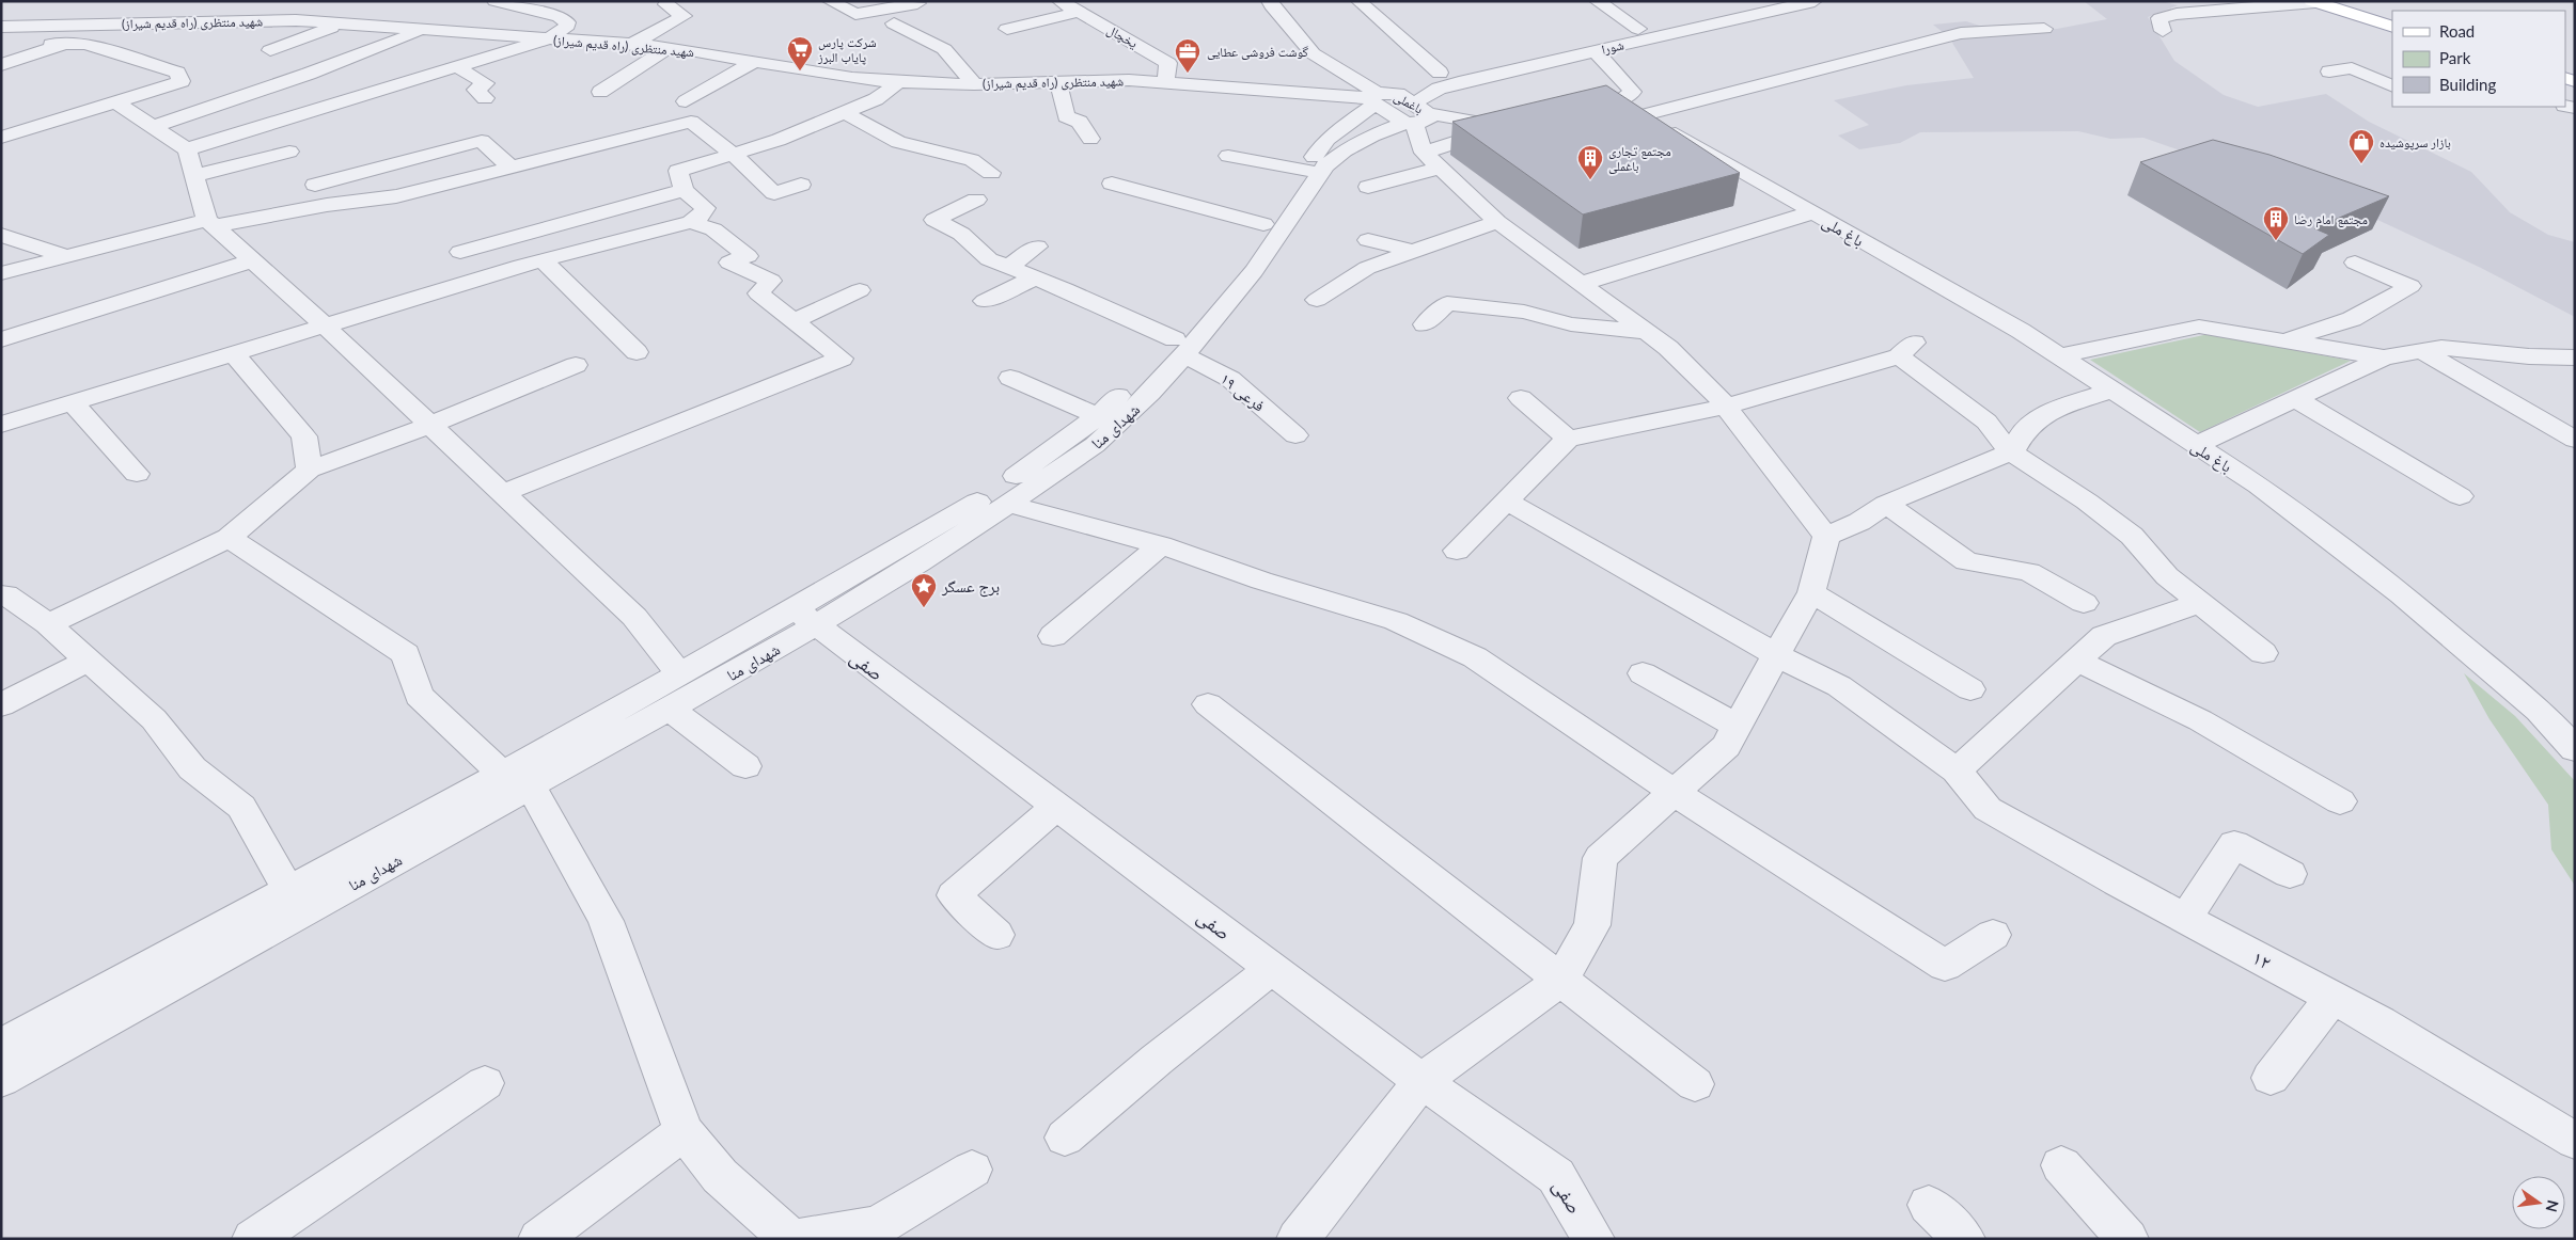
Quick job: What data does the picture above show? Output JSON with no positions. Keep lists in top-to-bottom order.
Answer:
{
  "streets": {
    "street": [
      "شهید منتظری (راه قدیم شیراز)",
      "یخچال",
      "شورا",
      "باغ ملی",
      "فرعی ۱۹",
      "شهدای منا",
      "صفی",
      "۱۲"
    ]
  },
  "crossings": [
    ["شهید منتظری (راه قدیم شیراز)", "یخچال"],
    ["شهید منتظری (راه قدیم شیراز)", "شورا"],
    ["شهید منتظری (راه قدیم شیراز)", "شهدای منا"],
    ["شورا", "شهدای منا"],
    ["فرعی ۱۹", "شهدای منا"],
    ["شهدای منا", "صفی"]
  ],
  "places": {
    "supermarket": ["شرکت پارس پایاب البرز"],
    "office": ["گوشت فروشی عطایی"],
    "shop": ["بازار سرپوشیده"],
    "building": ["مجتمع تجاری باغملی", "مجتمع امام رضا"],
    "place": ["برج عسگر"]
  },
  "legend": ["Road", "Park", "Building"],
  "north": "right"
}
